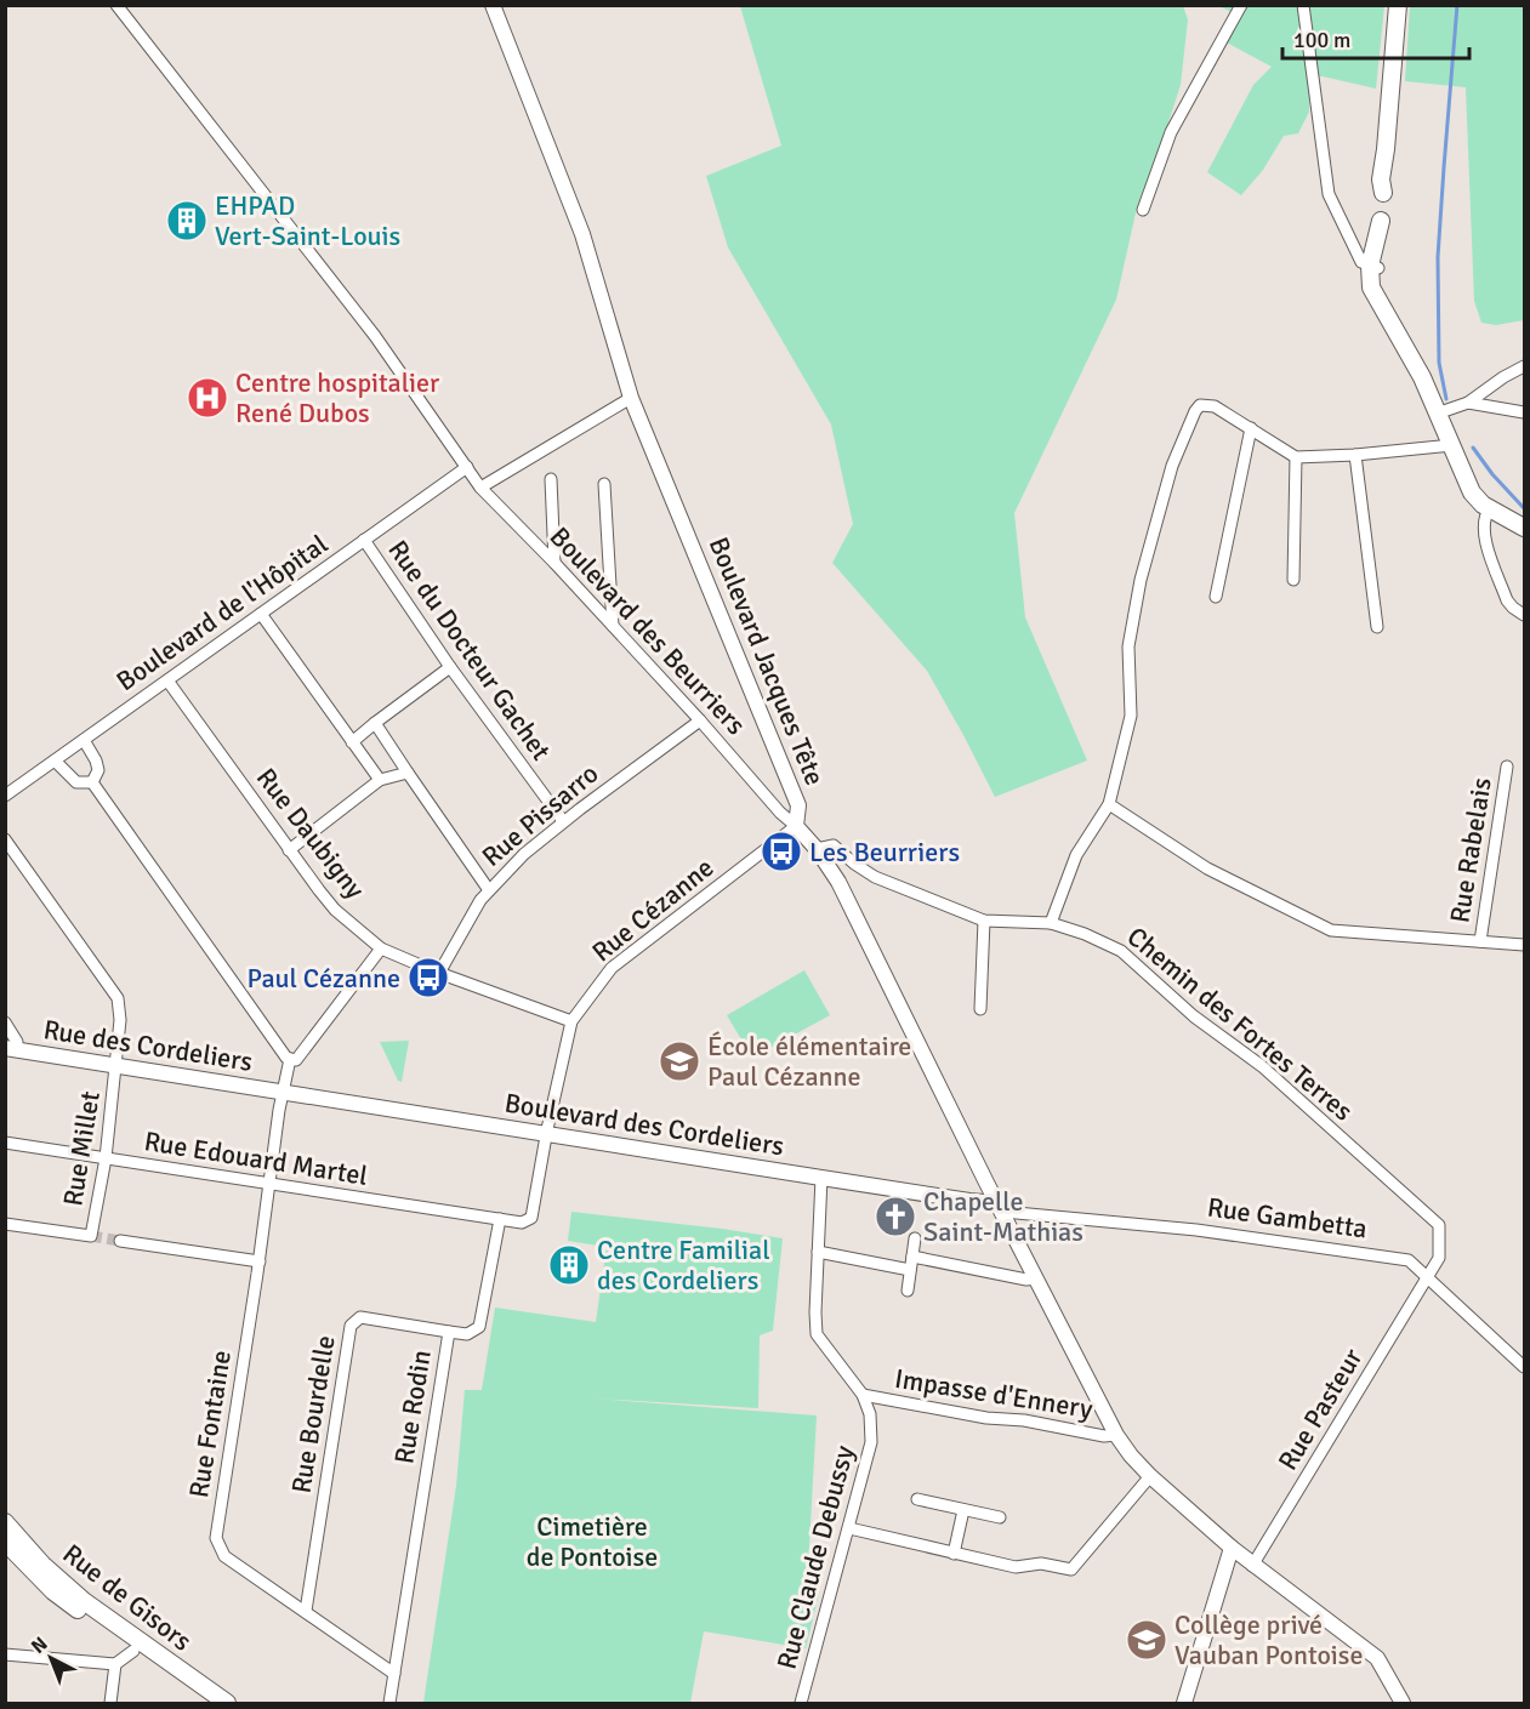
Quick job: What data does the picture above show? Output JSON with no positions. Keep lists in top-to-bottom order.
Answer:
{
  "streets": {
    "main road": ["Rue de Gisors"],
    "street": [
      "Boulevard de l'Hôpital",
      "Boulevard des Beurriers",
      "Rue du Docteur Gachet",
      "Boulevard Jacques Tête",
      "Rue Pissarro",
      "Rue Daubigny",
      "Rue Rabelais",
      "Rue Cézanne",
      "Chemin des Fortes Terres",
      "Rue des Cordeliers",
      "Boulevard des Cordeliers",
      "Rue Millet",
      "Rue Edouard Martel",
      "Rue Gambetta",
      "Impasse d'Ennery",
      "Rue Rodin",
      "Rue Pasteur",
      "Rue Bourdelle",
      "Rue Fontaine",
      "Rue Claude Debussy"
    ]
  },
  "crossings": [
    ["Boulevard de l'Hôpital", "Boulevard des Beurriers"],
    ["Boulevard de l'Hôpital", "Rue du Docteur Gachet"],
    ["Boulevard de l'Hôpital", "Rue Daubigny"],
    ["Boulevard des Beurriers", "Boulevard Jacques Tête"],
    ["Boulevard des Beurriers", "Rue Pissarro"],
    ["Boulevard des Beurriers", "Rue Cézanne"],
    ["Rue du Docteur Gachet", "Rue Pissarro"],
    ["Boulevard Jacques Tête", "Rue Cézanne"],
    ["Boulevard Jacques Tête", "Chemin des Fortes Terres"],
    ["Boulevard Jacques Tête", "Boulevard des Cordeliers"],
    ["Boulevard Jacques Tête", "Rue Gambetta"],
    ["Boulevard Jacques Tête", "Impasse d'Ennery"],
    ["Boulevard Jacques Tête", "Rue Pasteur"],
    ["Rue Pissarro", "Rue Daubigny"],
    ["Rue Daubigny", "Rue Cézanne"],
    ["Rue Cézanne", "Boulevard des Cordeliers"],
    ["Chemin des Fortes Terres", "Rue Gambetta"],
    ["Chemin des Fortes Terres", "Rue Pasteur"],
    ["Rue des Cordeliers", "Boulevard des Cordeliers"],
    ["Rue des Cordeliers", "Rue Millet"],
    ["Rue des Cordeliers", "Rue Fontaine"],
    ["Boulevard des Cordeliers", "Rue Gambetta"],
    ["Boulevard des Cordeliers", "Rue Fontaine"],
    ["Boulevard des Cordeliers", "Rue Claude Debussy"],
    ["Rue Millet", "Rue Edouard Martel"],
    ["Rue Edouard Martel", "Rue Rodin"],
    ["Rue Edouard Martel", "Rue Fontaine"],
    ["Rue Gambetta", "Rue Pasteur"],
    ["Impasse d'Ennery", "Rue Claude Debussy"],
    ["Rue Rodin", "Rue Bourdelle"],
    ["Rue Rodin", "Rue Fontaine"],
    ["Rue Bourdelle", "Rue Fontaine"]
  ],
  "parks": ["Cimetière de Pontoise"],
  "places": {
    "building": ["EHPAD Vert-Saint-Louis", "Centre Familial des Cordeliers"],
    "hospital": ["Centre hospitalier René Dubos"],
    "bus stop": ["Les Beurriers", "Paul Cézanne"],
    "school or university": ["École élémentaire Paul Cézanne", "Collège privé Vauban Pontoise"],
    "church": ["Chapelle Saint-Mathias"]
  },
  "scale_bar": "100 m",
  "north": "top left"
}
